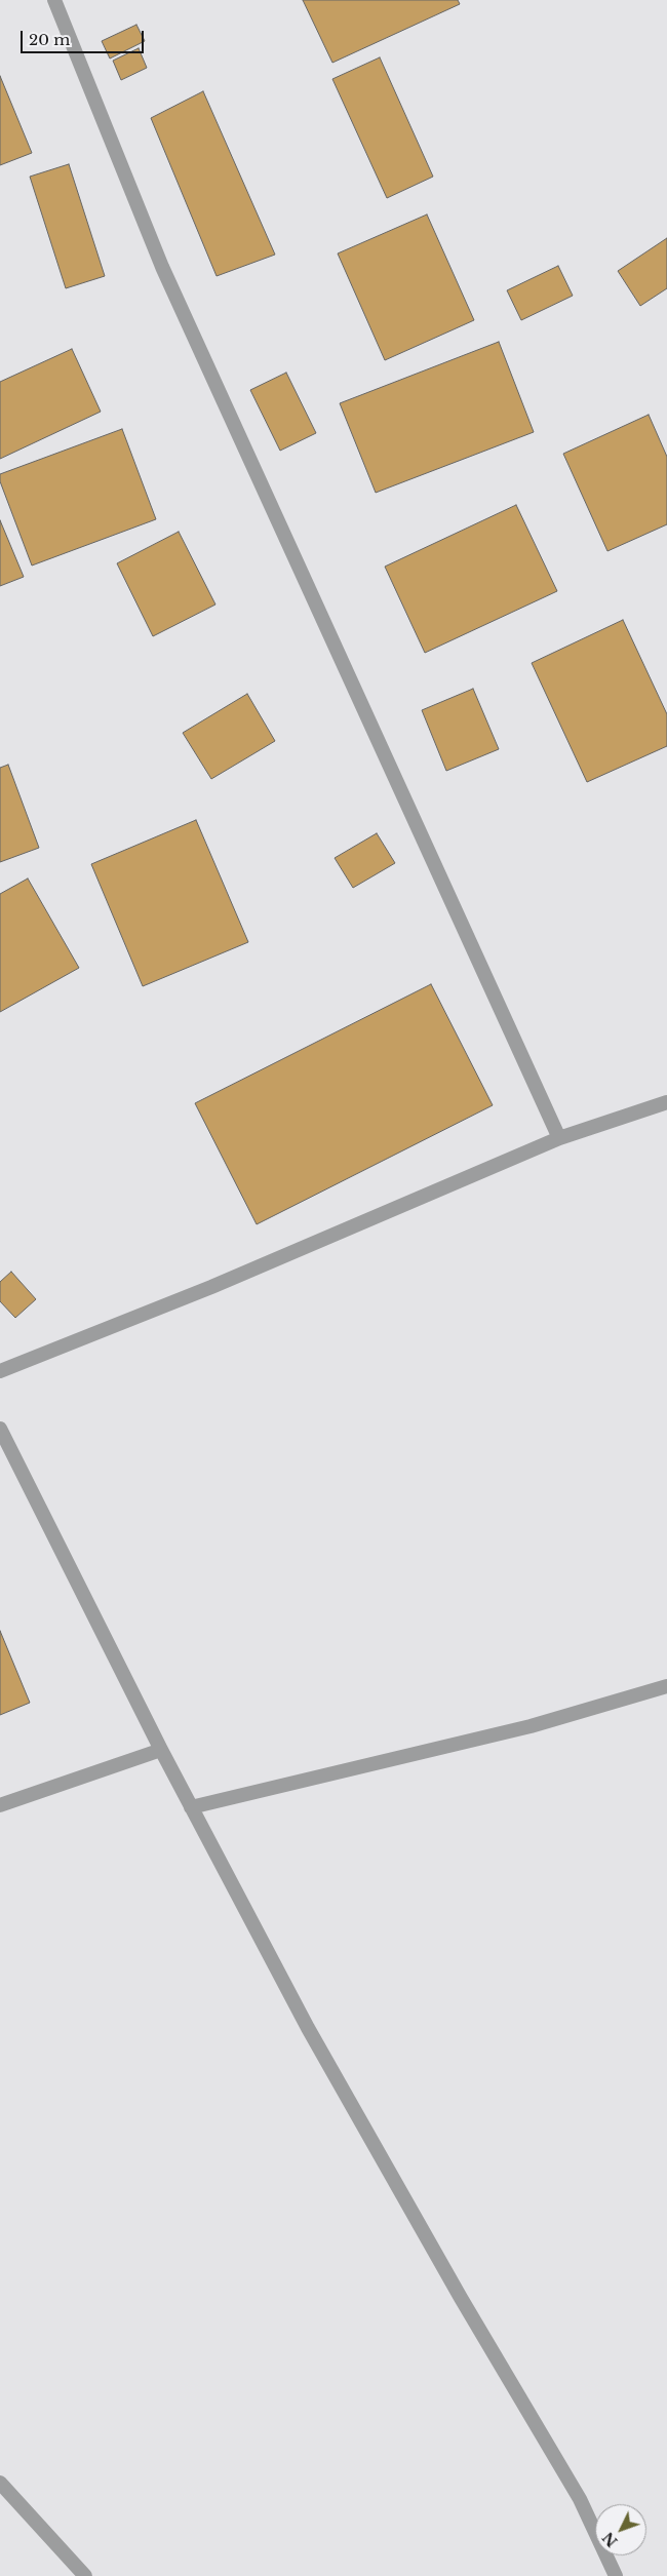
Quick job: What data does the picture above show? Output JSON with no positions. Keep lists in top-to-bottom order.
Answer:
{
  "scale_bar": "20 m",
  "north": "bottom left"
}
